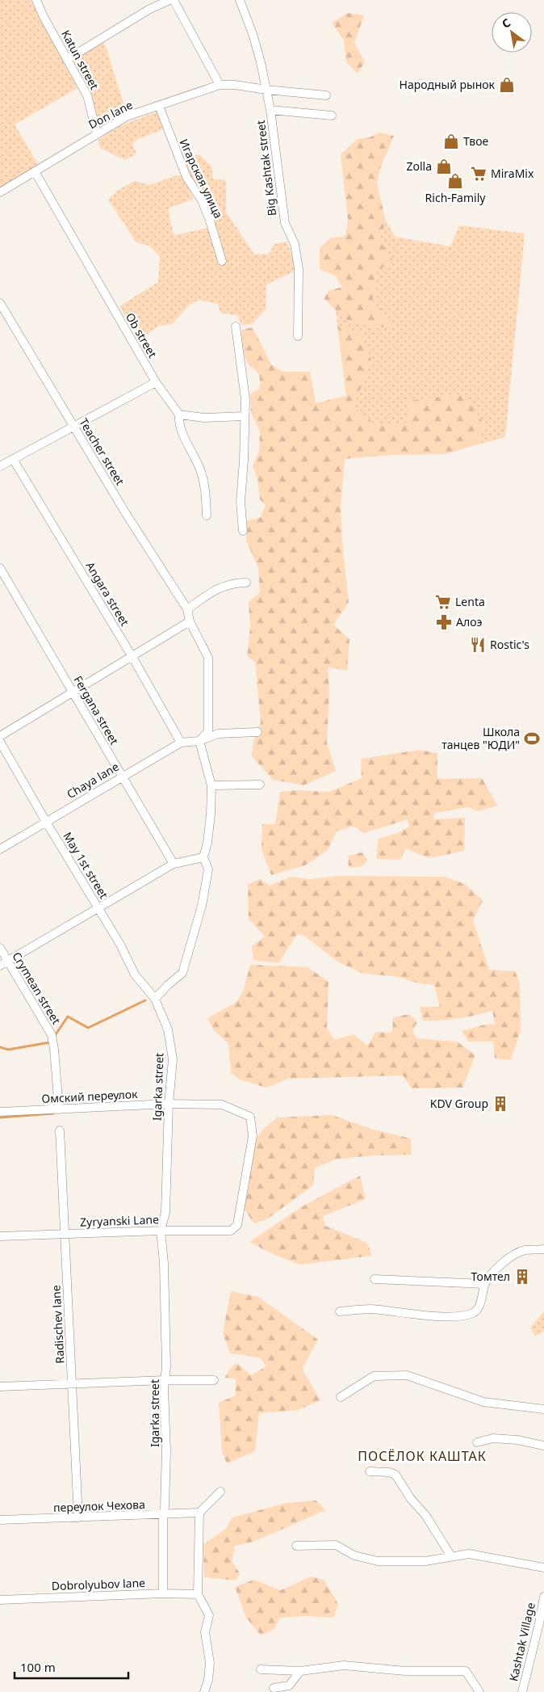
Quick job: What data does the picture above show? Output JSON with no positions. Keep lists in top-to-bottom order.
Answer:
{
  "streets": {
    "street": [
      "Katun street",
      "Don lane",
      "Big Kashtak street",
      "Игарская улица",
      "Ob street",
      "Teacher street",
      "Angara street",
      "Fergana street",
      "Chaya lane",
      "May 1st street",
      "Crymean street",
      "Igarka street",
      "Омский переулок",
      "Zyryanski Lane",
      "Radischev lane",
      "переулок Чехова",
      "Dobrolyubov lane",
      "Kashtak Village"
    ]
  },
  "crossings": [
    ["Katun street", "Don lane"],
    ["Don lane", "Big Kashtak street"],
    ["Don lane", "Игарская улица"],
    ["Don lane", "Ob street"],
    ["Angara street", "Chaya lane"],
    ["Fergana street", "Chaya lane"],
    ["Chaya lane", "May 1st street"],
    ["May 1st street", "Igarka street"],
    ["Crymean street", "Омский переулок"],
    ["Igarka street", "Омский переулок"],
    ["Igarka street", "Zyryanski Lane"],
    ["Igarka street", "переулок Чехова"],
    ["Igarka street", "Dobrolyubov lane"],
    ["Омский переулок", "Zyryanski Lane"],
    ["Zyryanski Lane", "Radischev lane"],
    ["Radischev lane", "переулок Чехова"]
  ],
  "districts": ["ПОСЁЛОК КАШТАК"],
  "places": {
    "shop": [
      "Народный рынок",
      "Твое",
      "Zolla",
      "Rich-Family"
    ],
    "supermarket": ["MiraMix", "Lenta"],
    "pharmacy": ["Алоэ"],
    "restaurant": ["Rostic's"],
    "sports": ["Школа танцев \"ЮДИ\""],
    "building": ["KDV Group", "Томтел"]
  },
  "scale_bar": "100 m",
  "north": "top left"
}
